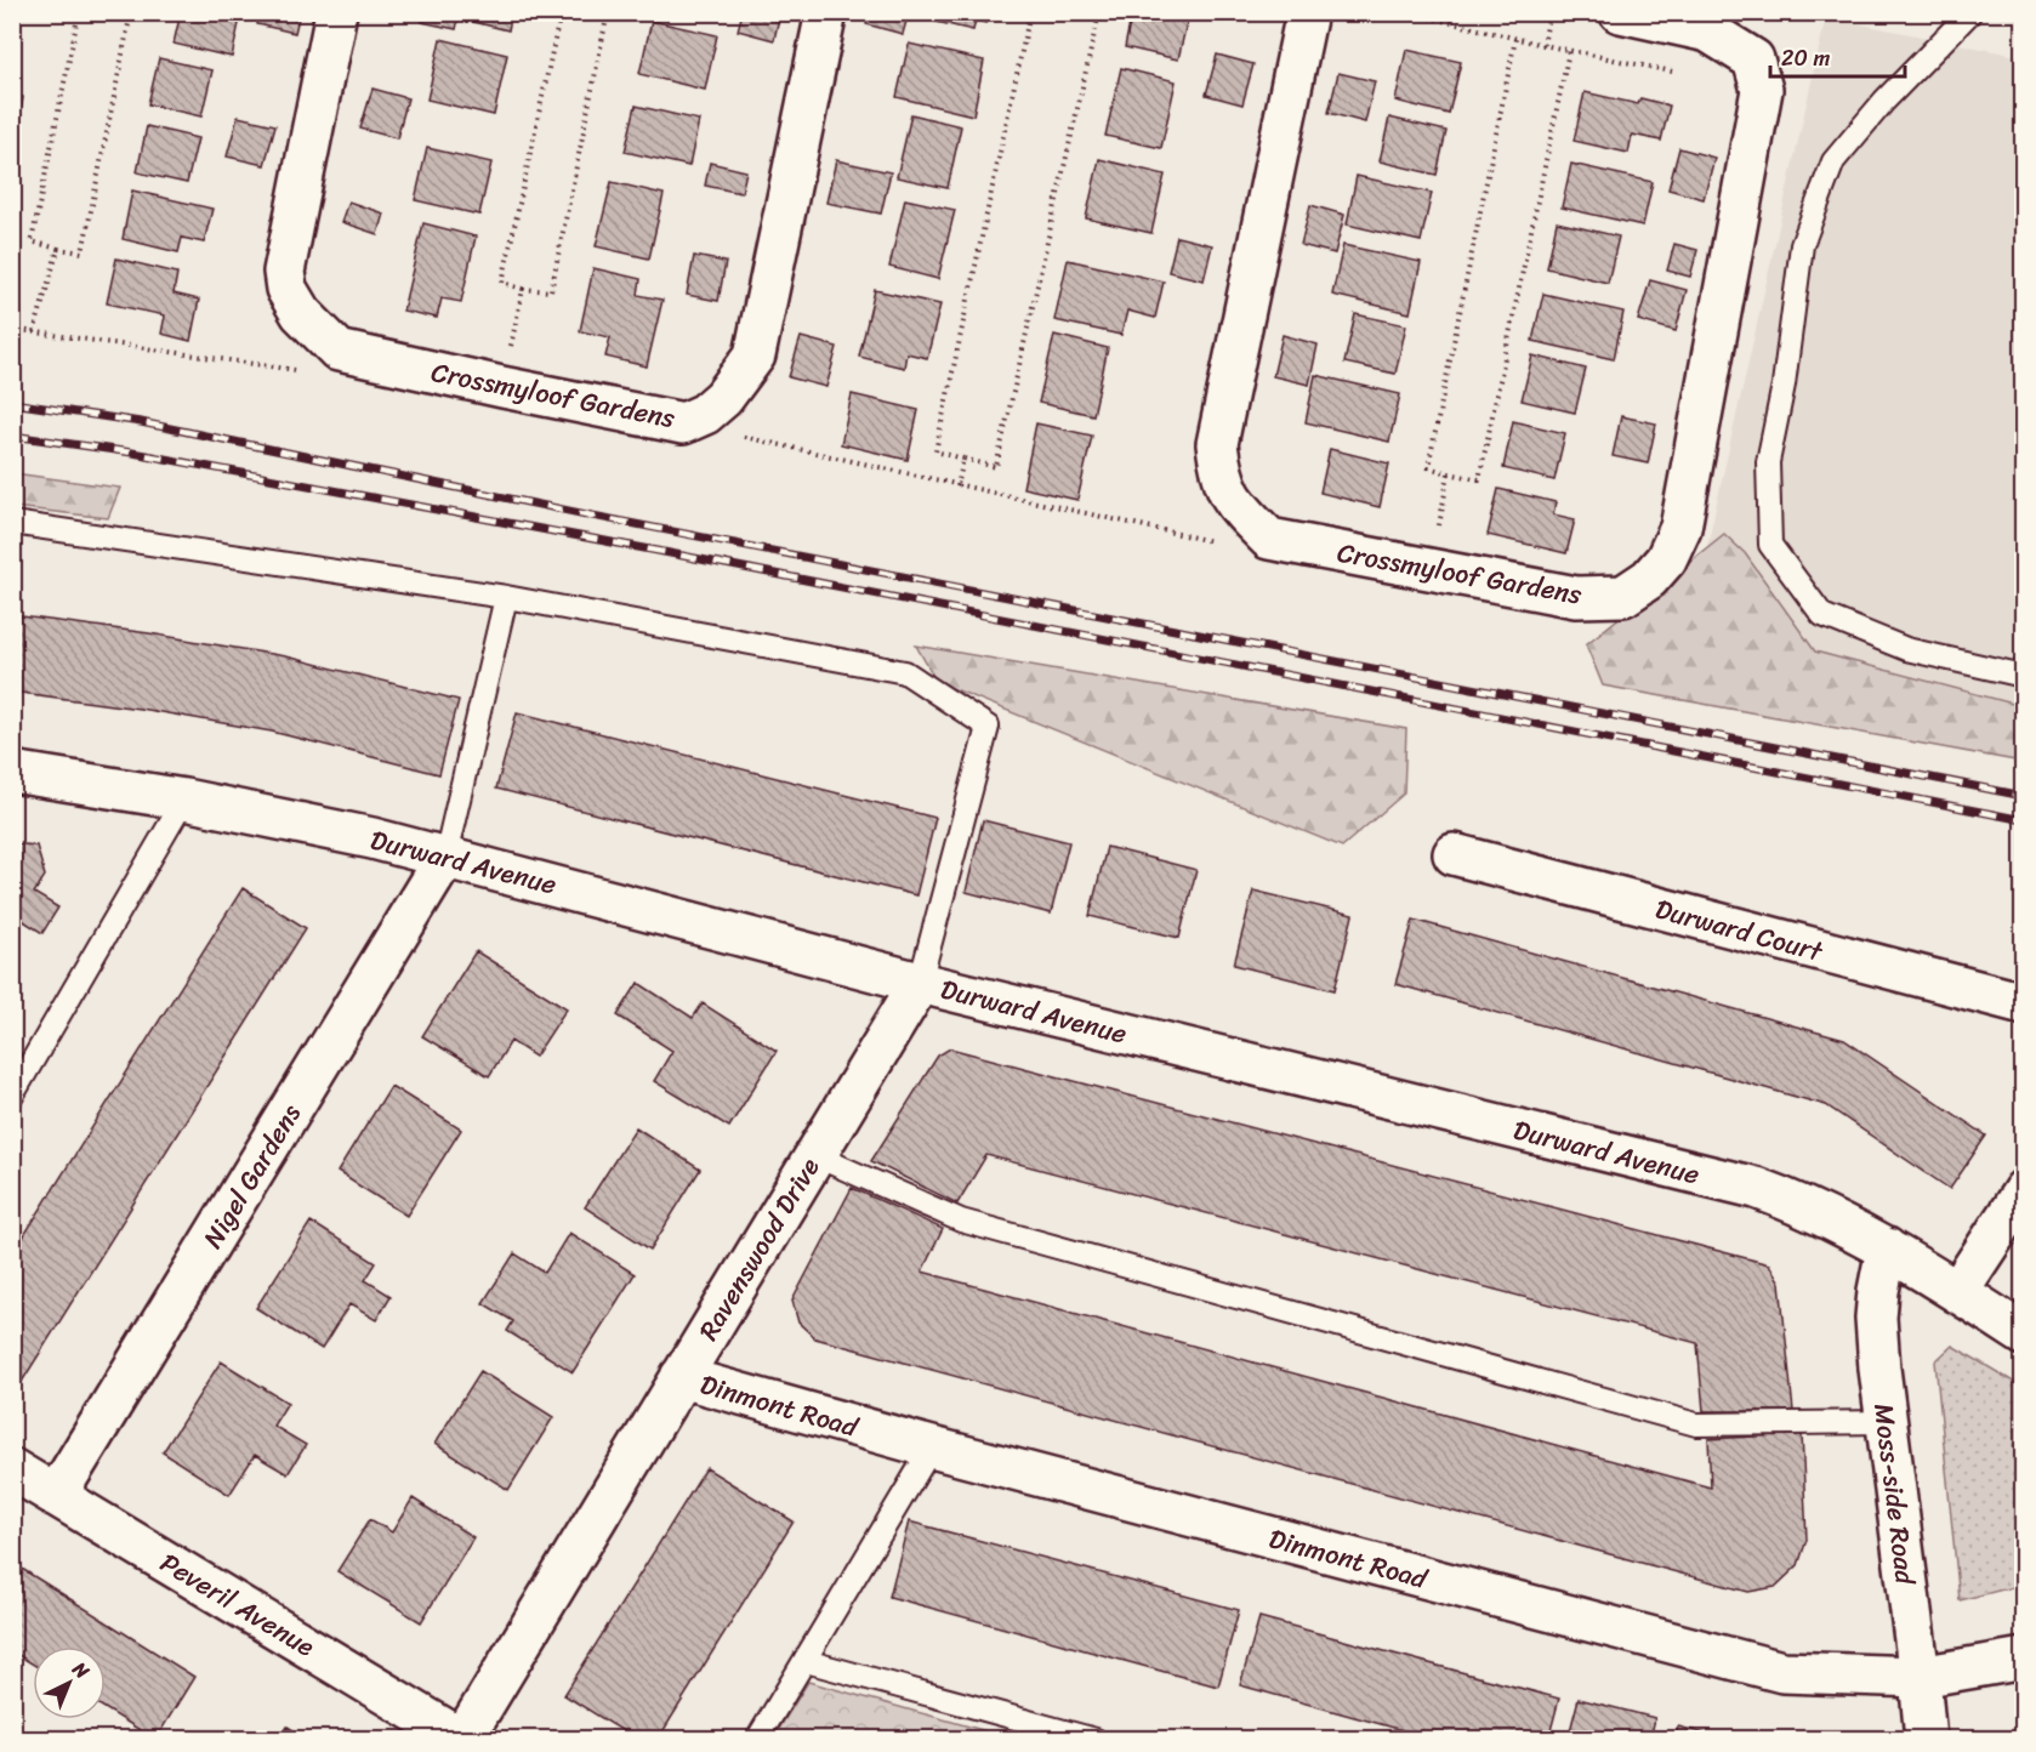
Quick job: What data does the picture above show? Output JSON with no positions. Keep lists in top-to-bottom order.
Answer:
{
  "streets": {
    "street": [
      "Crossmyloof Gardens",
      "Durward Avenue",
      "Durward Court",
      "Nigel Gardens",
      "Ravenswood Drive",
      "Dinmont Road",
      "Moss-side Road",
      "Peveril Avenue"
    ]
  },
  "crossings": [
    ["Durward Avenue", "Nigel Gardens"],
    ["Durward Avenue", "Ravenswood Drive"],
    ["Durward Avenue", "Moss-side Road"],
    ["Nigel Gardens", "Peveril Avenue"],
    ["Ravenswood Drive", "Dinmont Road"],
    ["Ravenswood Drive", "Peveril Avenue"],
    ["Dinmont Road", "Moss-side Road"]
  ],
  "scale_bar": "20 m",
  "north": "top right"
}
